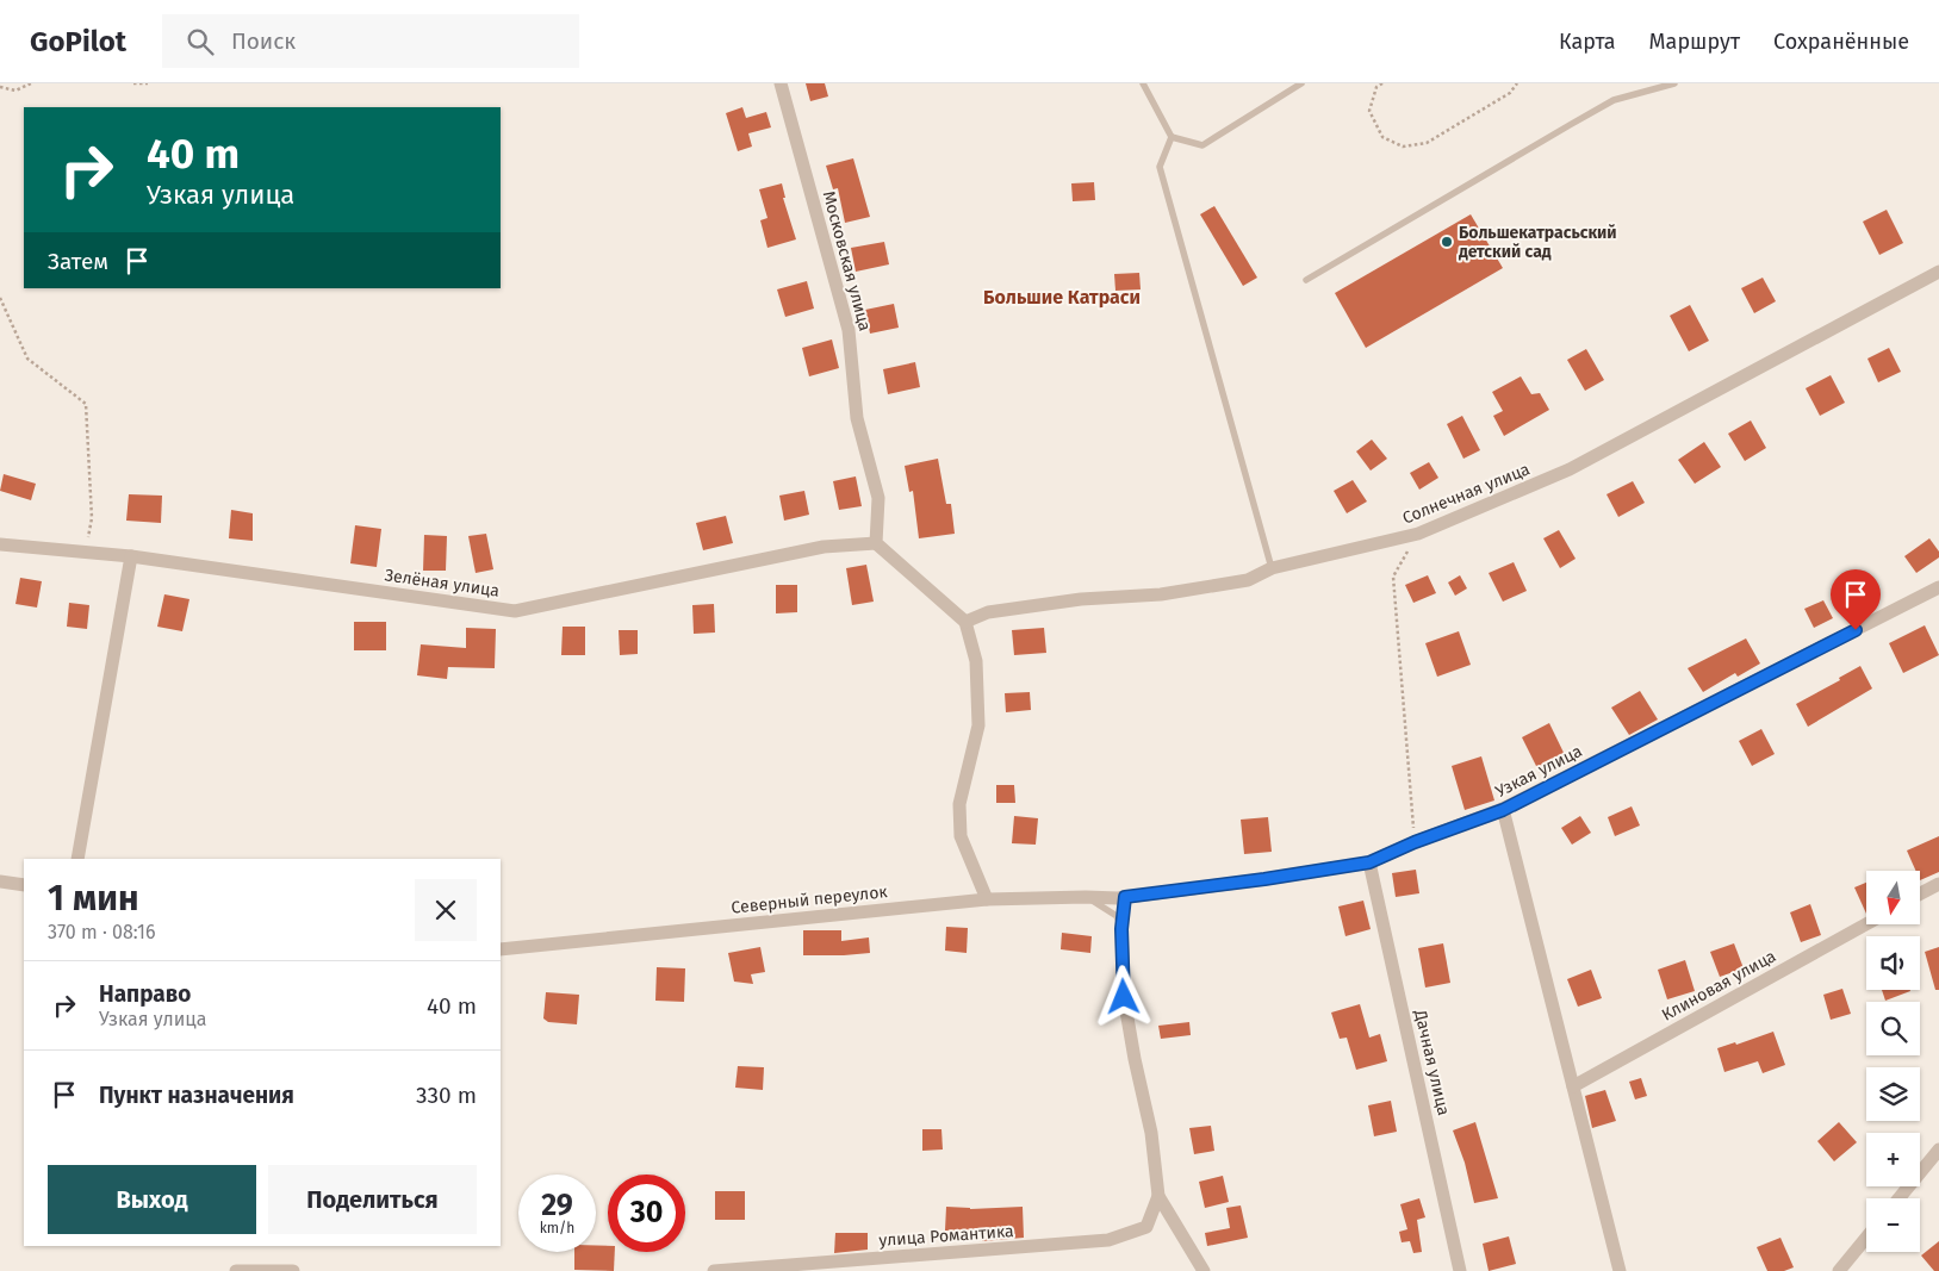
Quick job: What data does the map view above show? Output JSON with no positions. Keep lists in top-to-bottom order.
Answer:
{
  "streets": {
    "street": [
      "Московская улица",
      "Солнечная улица",
      "Зелёная улица",
      "Узкая улица",
      "Северный переулок",
      "Клиновая улица",
      "Дачная улица",
      "улица Романтика"
    ]
  },
  "crossings": [
    ["Московская улица", "Зелёная улица"],
    ["Узкая улица", "Северный переулок"],
    ["Узкая улица", "Дачная улица"]
  ],
  "districts": ["Большие Катраси"],
  "places": ["Большекатрасьский детский сад"],
  "north": "bottom",
  "page": {
    "header": "GoPilot",
    "search": "Поиск",
    "nav": ["Карта", "Маршрут", "Сохранённые"],
    "turn": ["40 m", "Узкая улица"],
    "then": "Затем",
    "heading": ["1 мин", "370 m · 08:16"],
    "map_buttons": ["+", "−"],
    "list": [
      {
        "name": "Направо",
        "note": "Узкая улица",
        "value": "40 m"
      },
      {
        "name": "Пункт назначения",
        "value": "330 m"
      }
    ],
    "buttons": ["Выход", "Поделиться"],
    "speed": "29 km/h",
    "limit": "30"
  }
}
